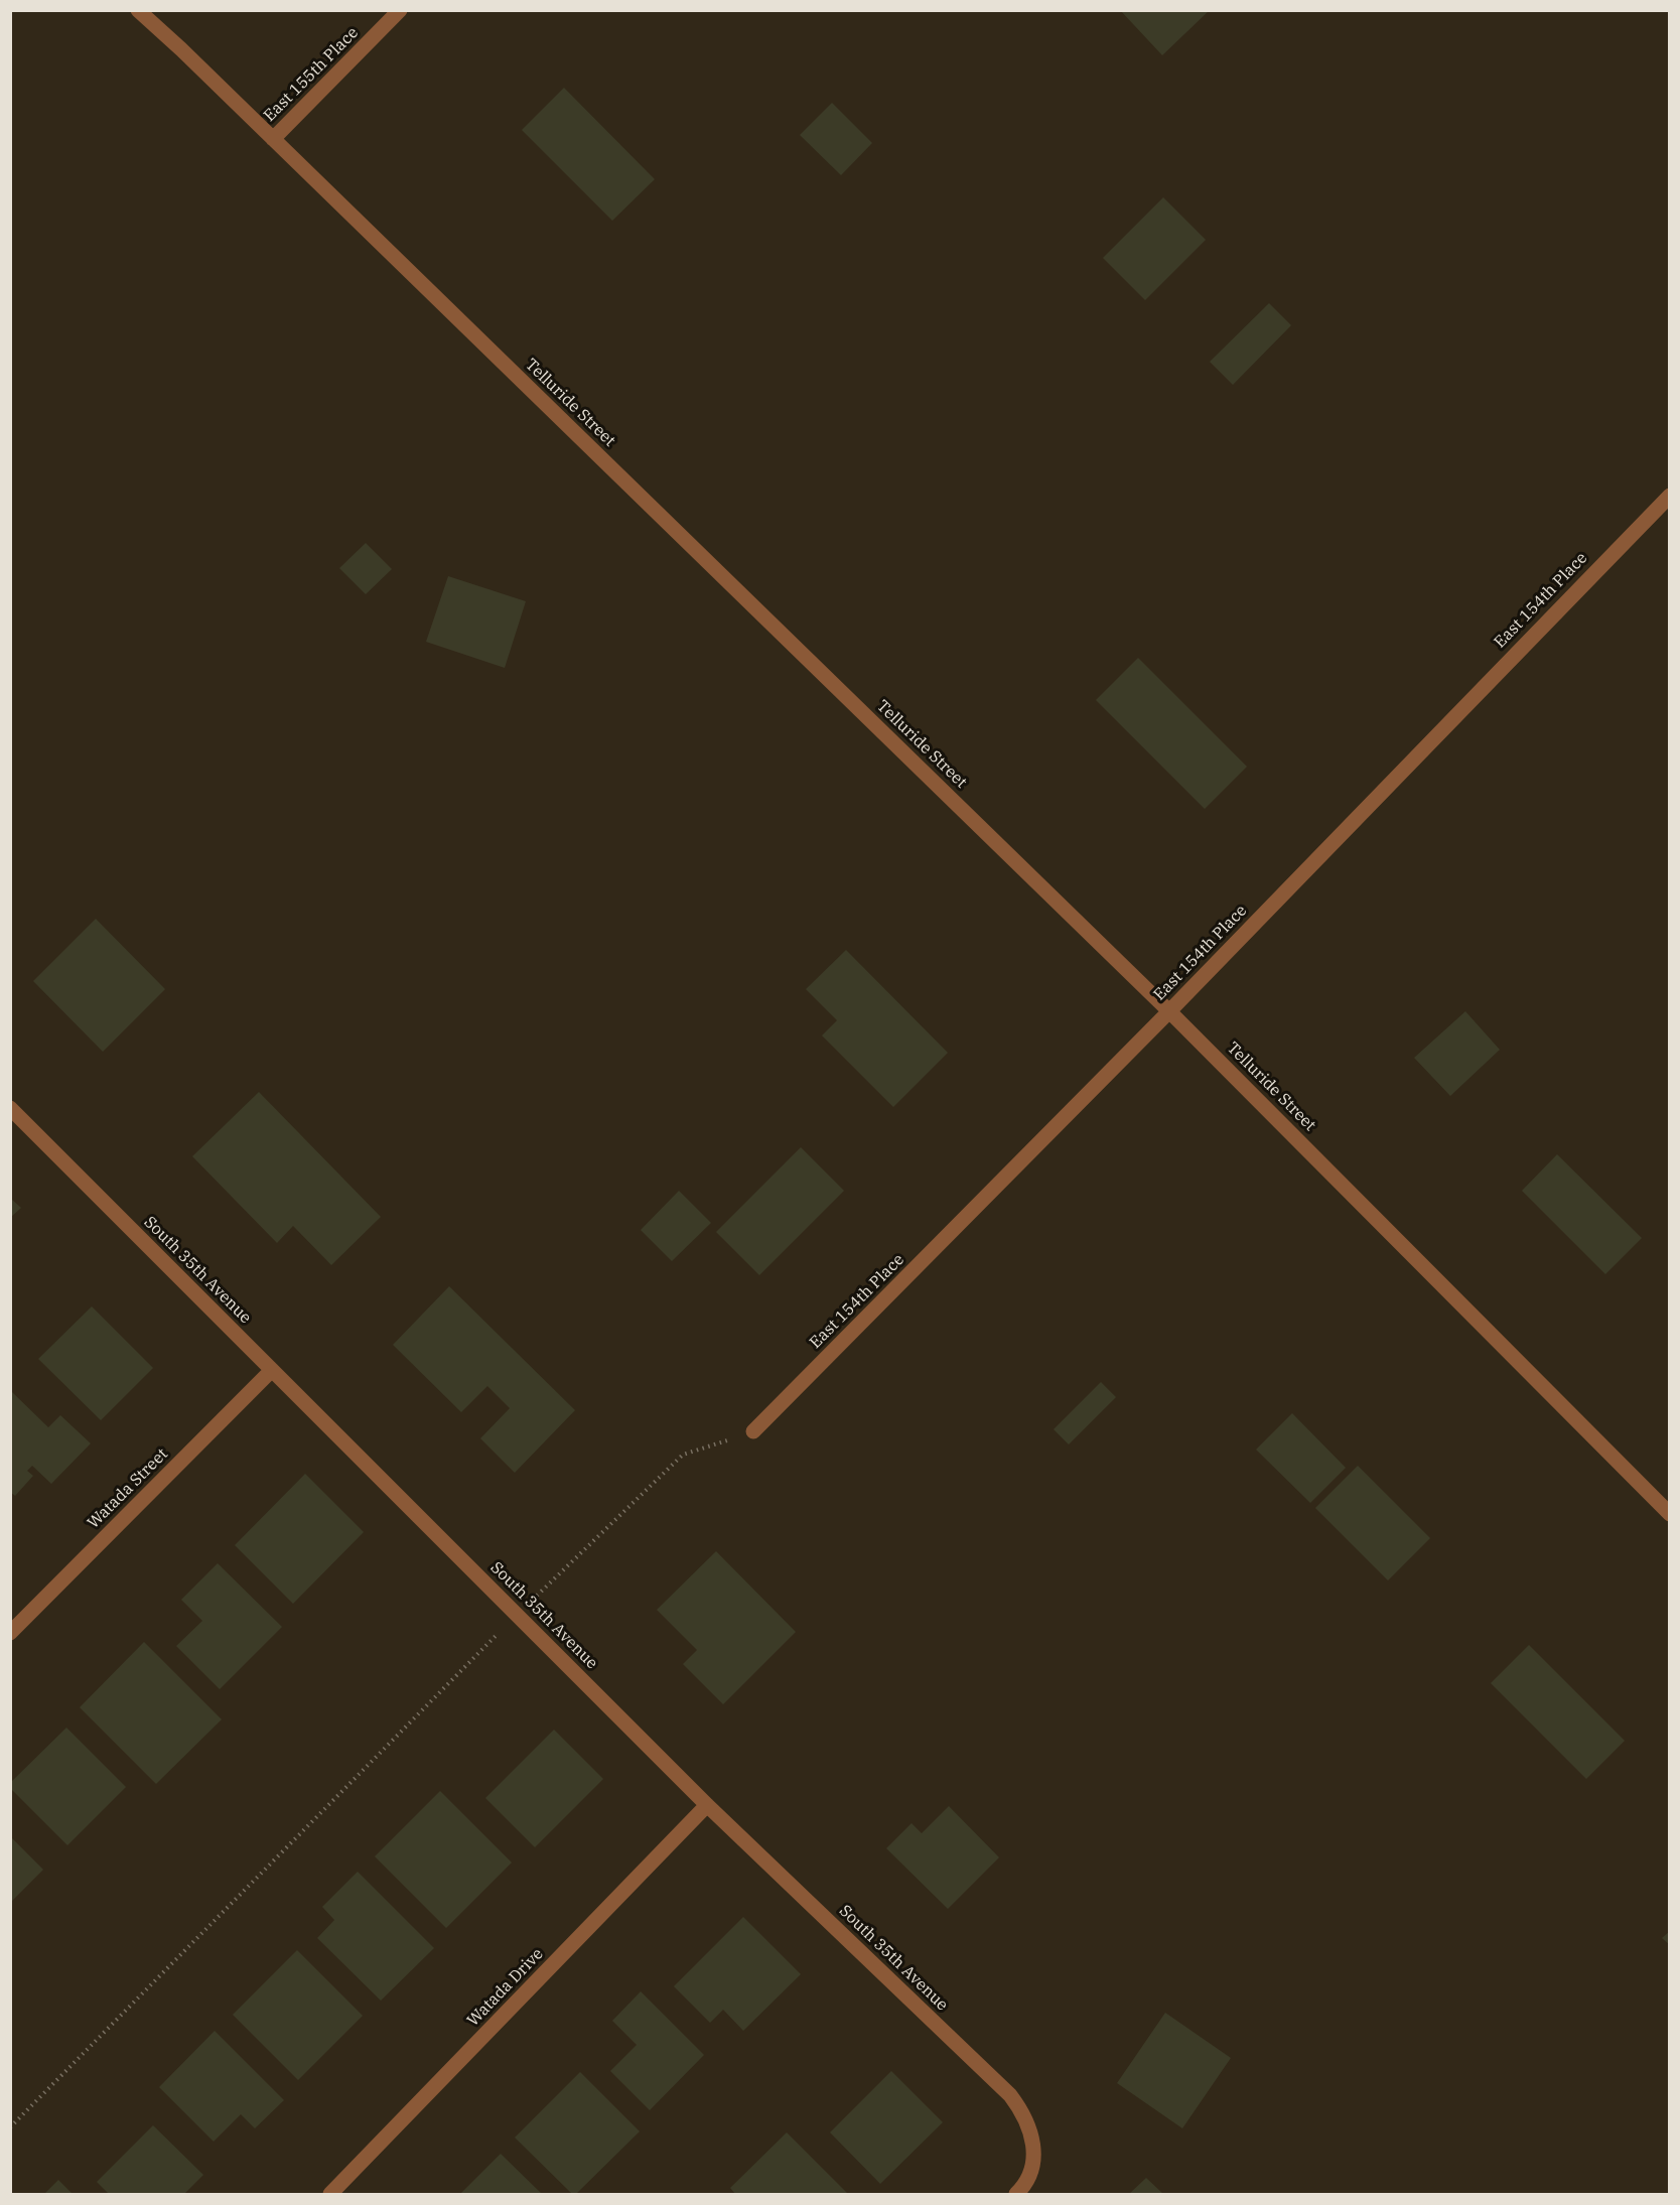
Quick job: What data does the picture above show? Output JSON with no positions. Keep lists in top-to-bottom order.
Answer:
{
  "streets": {
    "street": [
      "East 155th Place",
      "Telluride Street",
      "East 154th Place",
      "South 35th Avenue",
      "Watada Street",
      "Watada Drive"
    ]
  },
  "crossings": [
    ["East 155th Place", "Telluride Street"],
    ["Telluride Street", "East 154th Place"],
    ["South 35th Avenue", "Watada Street"],
    ["South 35th Avenue", "Watada Drive"]
  ]
}
